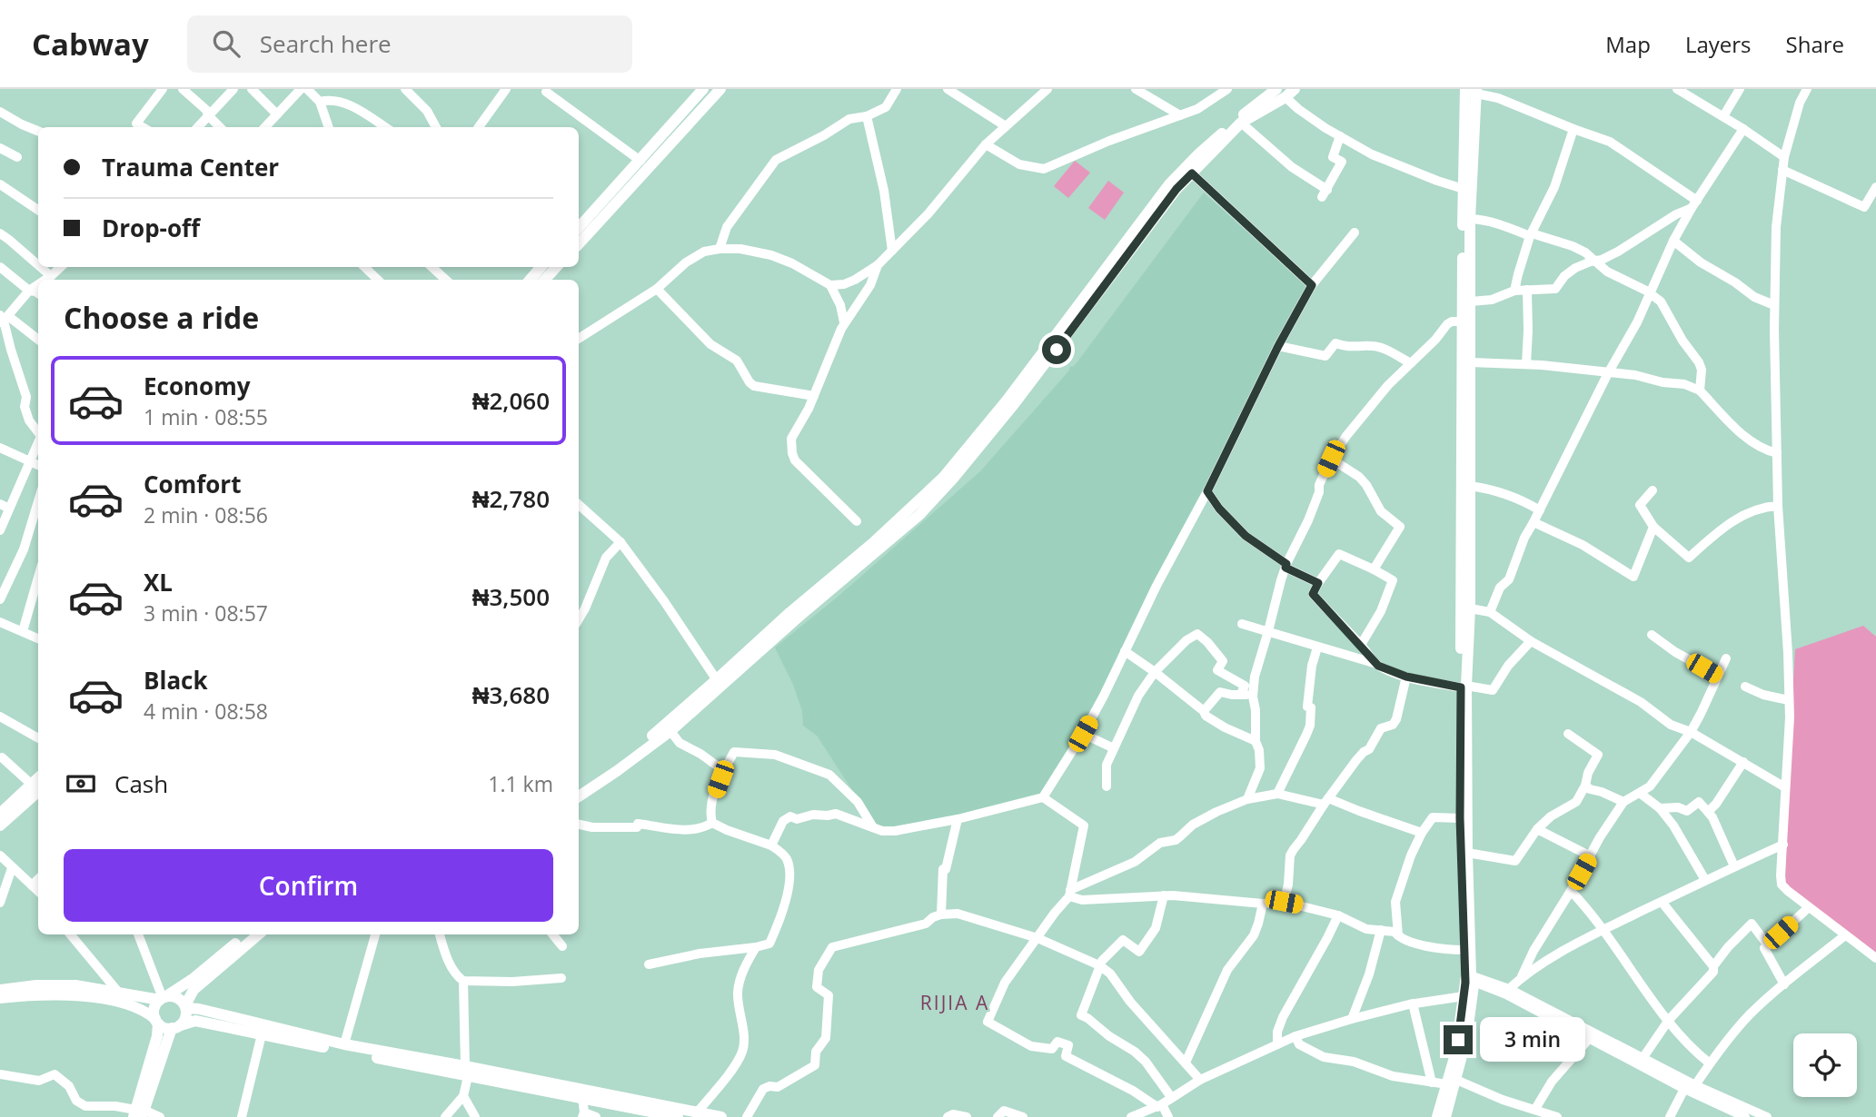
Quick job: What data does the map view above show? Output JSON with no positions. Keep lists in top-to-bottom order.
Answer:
{
  "districts": ["RIJIA A"],
  "page": {
    "header": "Cabway",
    "search": "Search here",
    "nav": ["Map", "Layers", "Share"],
    "banner": ["Trauma Center", "Drop-off"],
    "heading": "Choose a ride",
    "list": [
      {
        "name": "Economy",
        "note": "1 min · 08:55",
        "value": "₦2,060"
      },
      {
        "name": "Comfort",
        "note": "2 min · 08:56",
        "value": "₦2,780"
      },
      {
        "name": "XL",
        "note": "3 min · 08:57",
        "value": "₦3,500"
      },
      {
        "name": "Black",
        "note": "4 min · 08:58",
        "value": "₦3,680"
      }
    ],
    "pay": ["Cash", "1.1 km"],
    "buttons": "Confirm",
    "bubble": "3 min"
  }
}
